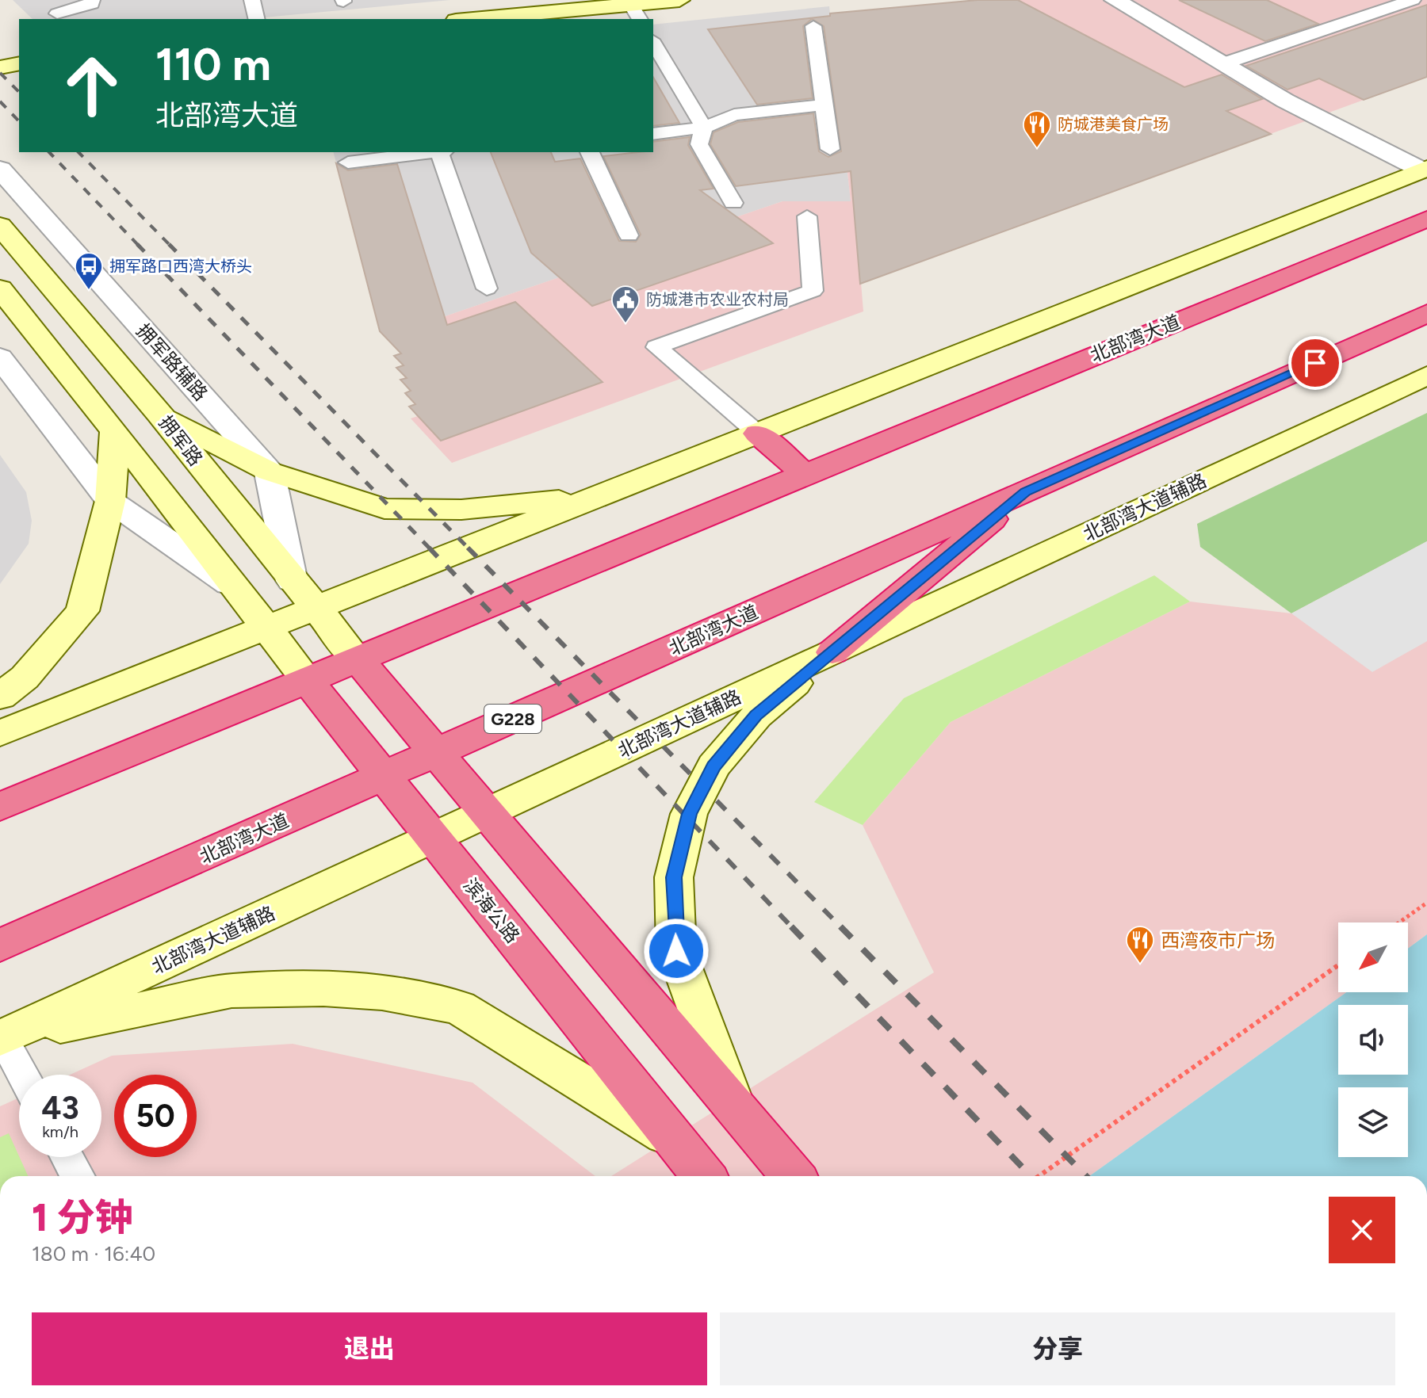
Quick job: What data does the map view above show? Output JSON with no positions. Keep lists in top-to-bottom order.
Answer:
{
  "streets": {
    "highway": ["北部湾大道", "G228", "滨海公路"],
    "main road": ["拥军路", "北部湾大道辅路"],
    "street": ["拥军路辅路"]
  },
  "crossings": [
    ["北部湾大道", "拥军路"],
    ["北部湾大道", "滨海公路"],
    ["北部湾大道辅路", "滨海公路"]
  ],
  "places": {
    "restaurant": ["防城港美食广场", "西湾夜市广场"],
    "bus stop": ["拥军路口西湾大桥头"],
    "public building": ["防城港市农业农村局"]
  },
  "north": "bottom left",
  "page": {
    "turn": ["110 m", "北部湾大道"],
    "speed": "43 km/h",
    "limit": "50",
    "heading": ["1 分钟", "180 m · 16:40"],
    "buttons": ["退出", "分享"]
  }
}
